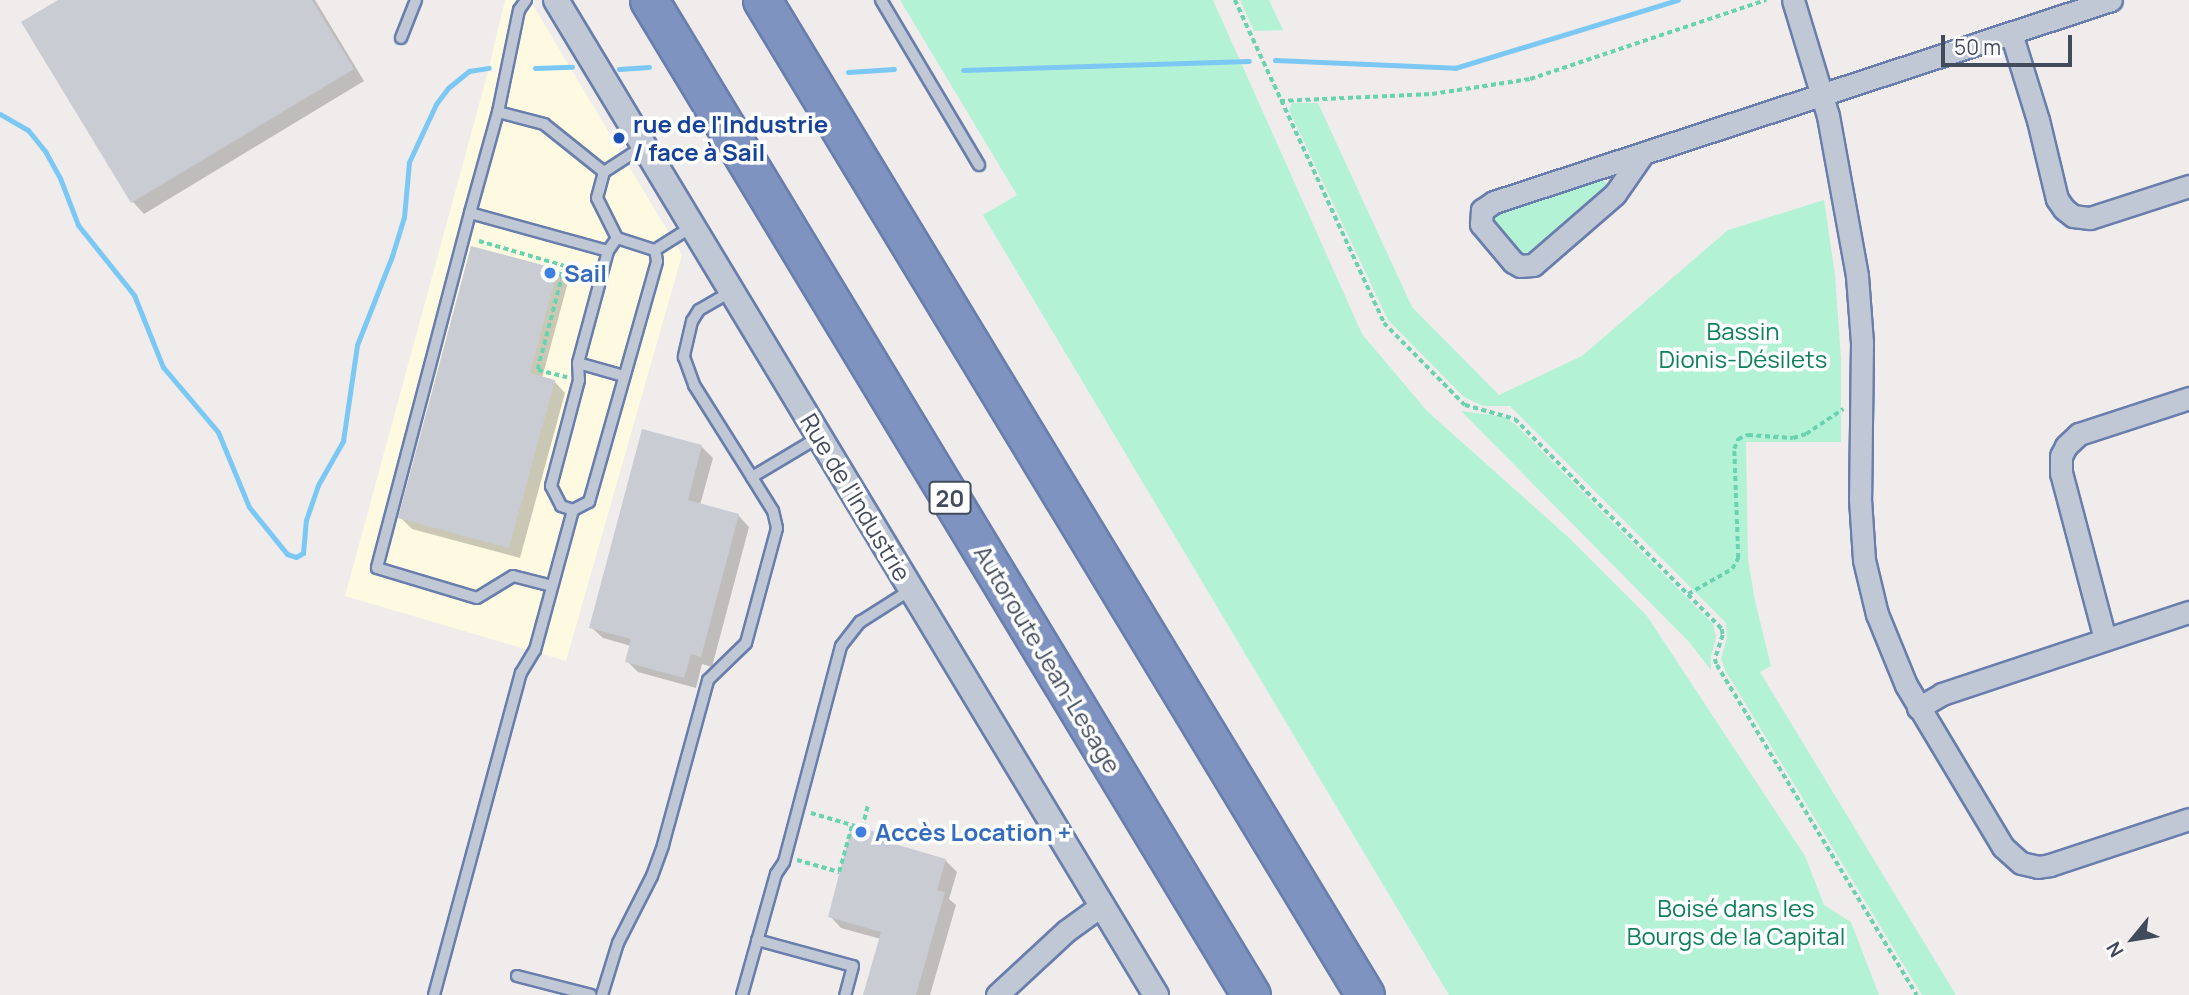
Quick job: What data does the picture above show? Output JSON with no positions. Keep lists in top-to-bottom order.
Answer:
{
  "streets": {
    "highway": ["20", "Autoroute Jean-Lesage"],
    "street": ["Rue de l'Industrie"]
  },
  "parks": ["Bassin Dionis-Désilets", "Boisé dans les Bourgs de la Capital"],
  "places": ["rue de l'Industrie / face à Sail", "Sail", "Accès Location +"],
  "scale_bar": "50 m",
  "north": "bottom left"
}
